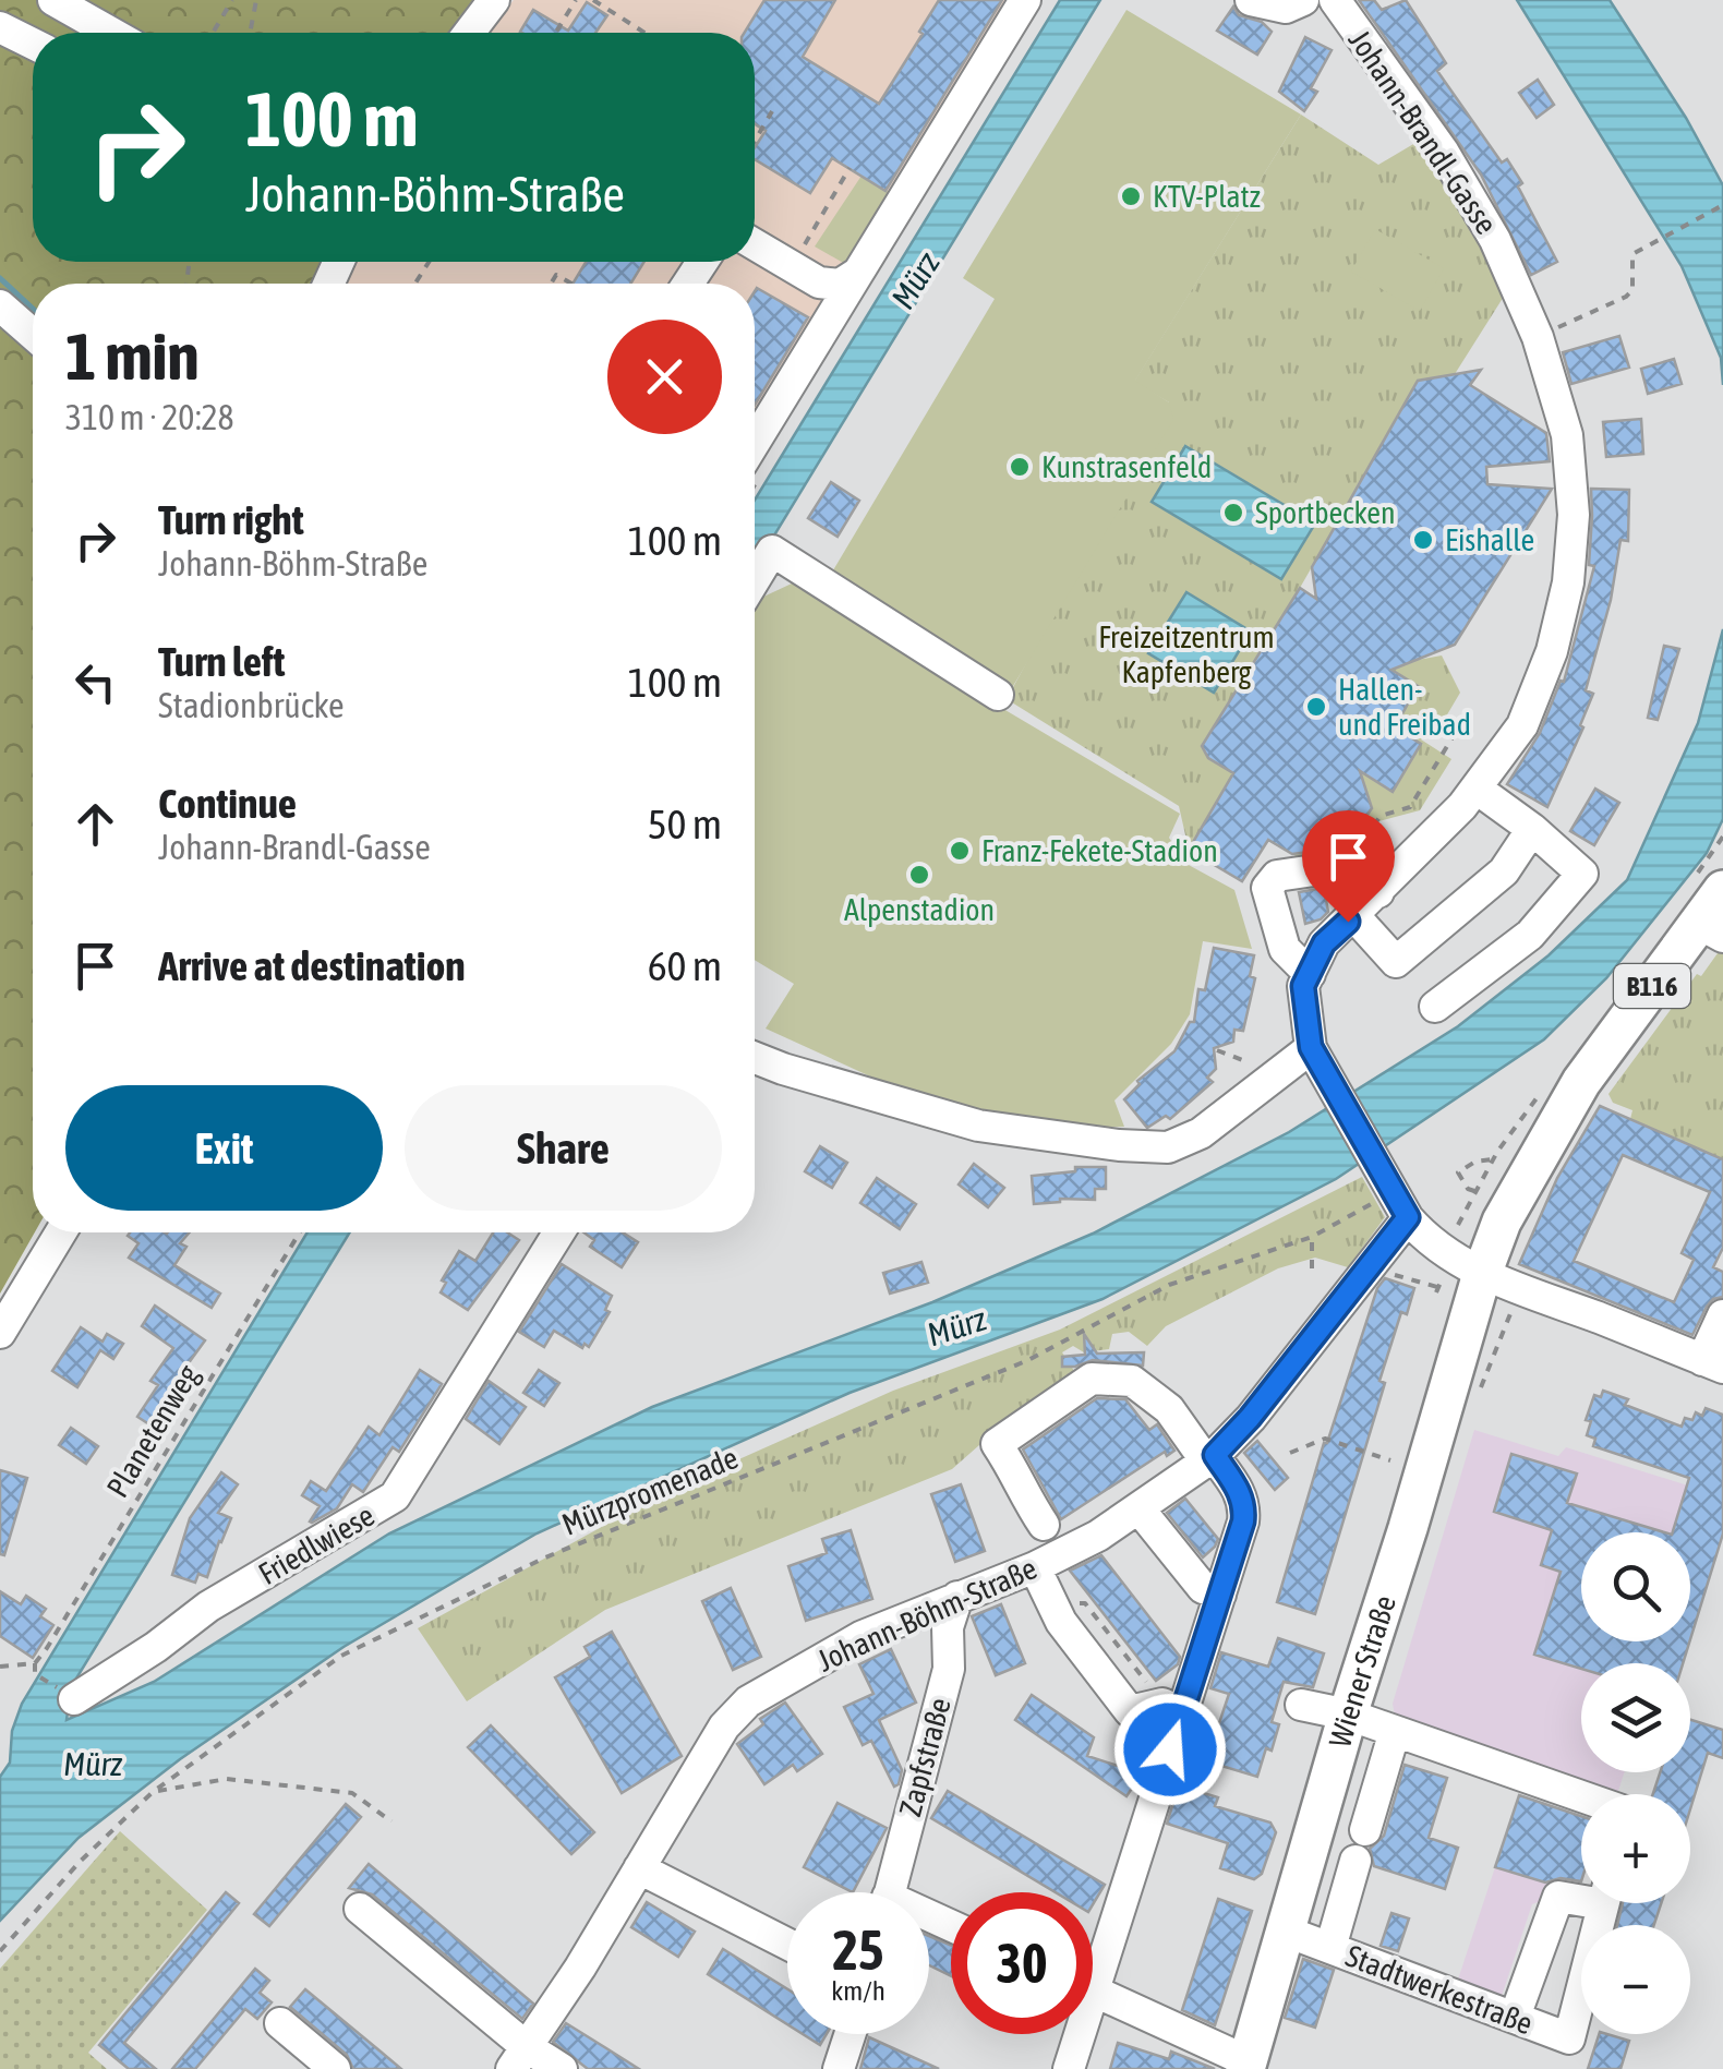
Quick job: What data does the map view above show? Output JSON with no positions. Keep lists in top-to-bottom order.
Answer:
{
  "streets": {
    "main road": ["B116", "Wiener Straße"],
    "street": [
      "Johann-Brandl-Gasse",
      "Friedlwiese",
      "Johann-Böhm-Straße",
      "Zapfstraße",
      "Stadtwerkestraße"
    ],
    "path": ["Planetenweg", "Mürzpromenade"]
  },
  "crossings": [
    ["Mürzpromenade", "Johann-Böhm-Straße"],
    ["Johann-Böhm-Straße", "Zapfstraße"],
    ["Wiener Straße", "Stadtwerkestraße"]
  ],
  "water": ["Mürz"],
  "parks": ["Freizeitzentrum Kapfenberg"],
  "places": [
    "KTV-Platz",
    "Kunstrasenfeld",
    "Sportbecken",
    "Eishalle",
    "Hallen- und Freibad",
    "Franz-Fekete-Stadion",
    "Alpenstadion"
  ],
  "page": {
    "turn": ["100 m", "Johann-Böhm-Straße"],
    "heading": ["1 min", "310 m · 20:28"],
    "list": [
      {
        "name": "Turn right",
        "note": "Johann-Böhm-Straße",
        "value": "100 m"
      },
      {
        "name": "Turn left",
        "note": "Stadionbrücke",
        "value": "100 m"
      },
      {
        "name": "Continue",
        "note": "Johann-Brandl-Gasse",
        "value": "50 m"
      },
      {
        "name": "Arrive at destination",
        "value": "60 m"
      }
    ],
    "buttons": ["Exit", "Share"],
    "map_buttons": ["+", "−"],
    "speed": "25 km/h",
    "limit": "30"
  }
}
